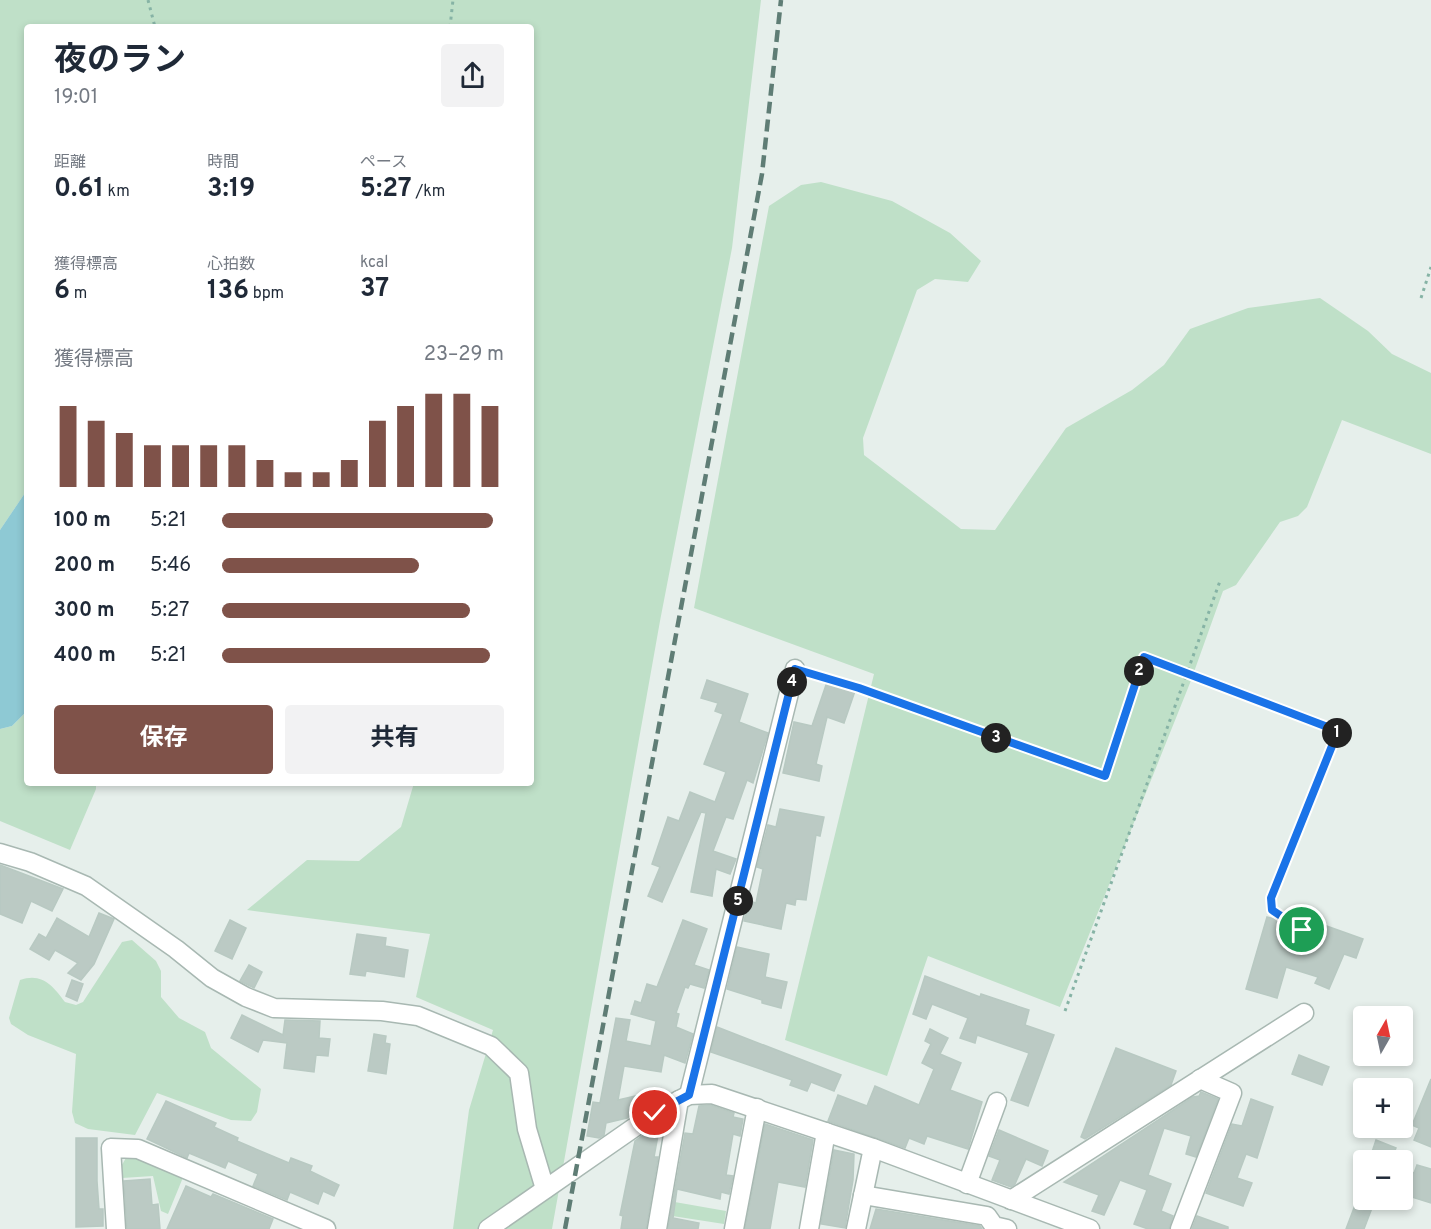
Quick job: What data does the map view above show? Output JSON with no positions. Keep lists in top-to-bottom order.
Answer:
{
  "north": "top",
  "page": {
    "heading": ["夜のラン", "19:01"],
    "stats": [
      ["距離", "0.61 km"],
      ["時間", "3:19"],
      ["ペース", "5:27 /km"],
      ["獲得標高", "6 m"],
      ["心拍数", "136 bpm"],
      ["kcal", "37"]
    ],
    "chart": ["獲得標高", "23–29 m"],
    "list": [
      {
        "name": "100 m",
        "note": "5:21"
      },
      {
        "name": "200 m",
        "note": "5:46"
      },
      {
        "name": "300 m",
        "note": "5:27"
      },
      {
        "name": "400 m",
        "note": "5:21"
      }
    ],
    "pins": [
      "2",
      "4",
      "1",
      "3",
      "5"
    ],
    "buttons": ["保存", "共有"],
    "map_buttons": ["+", "−"]
  }
}
